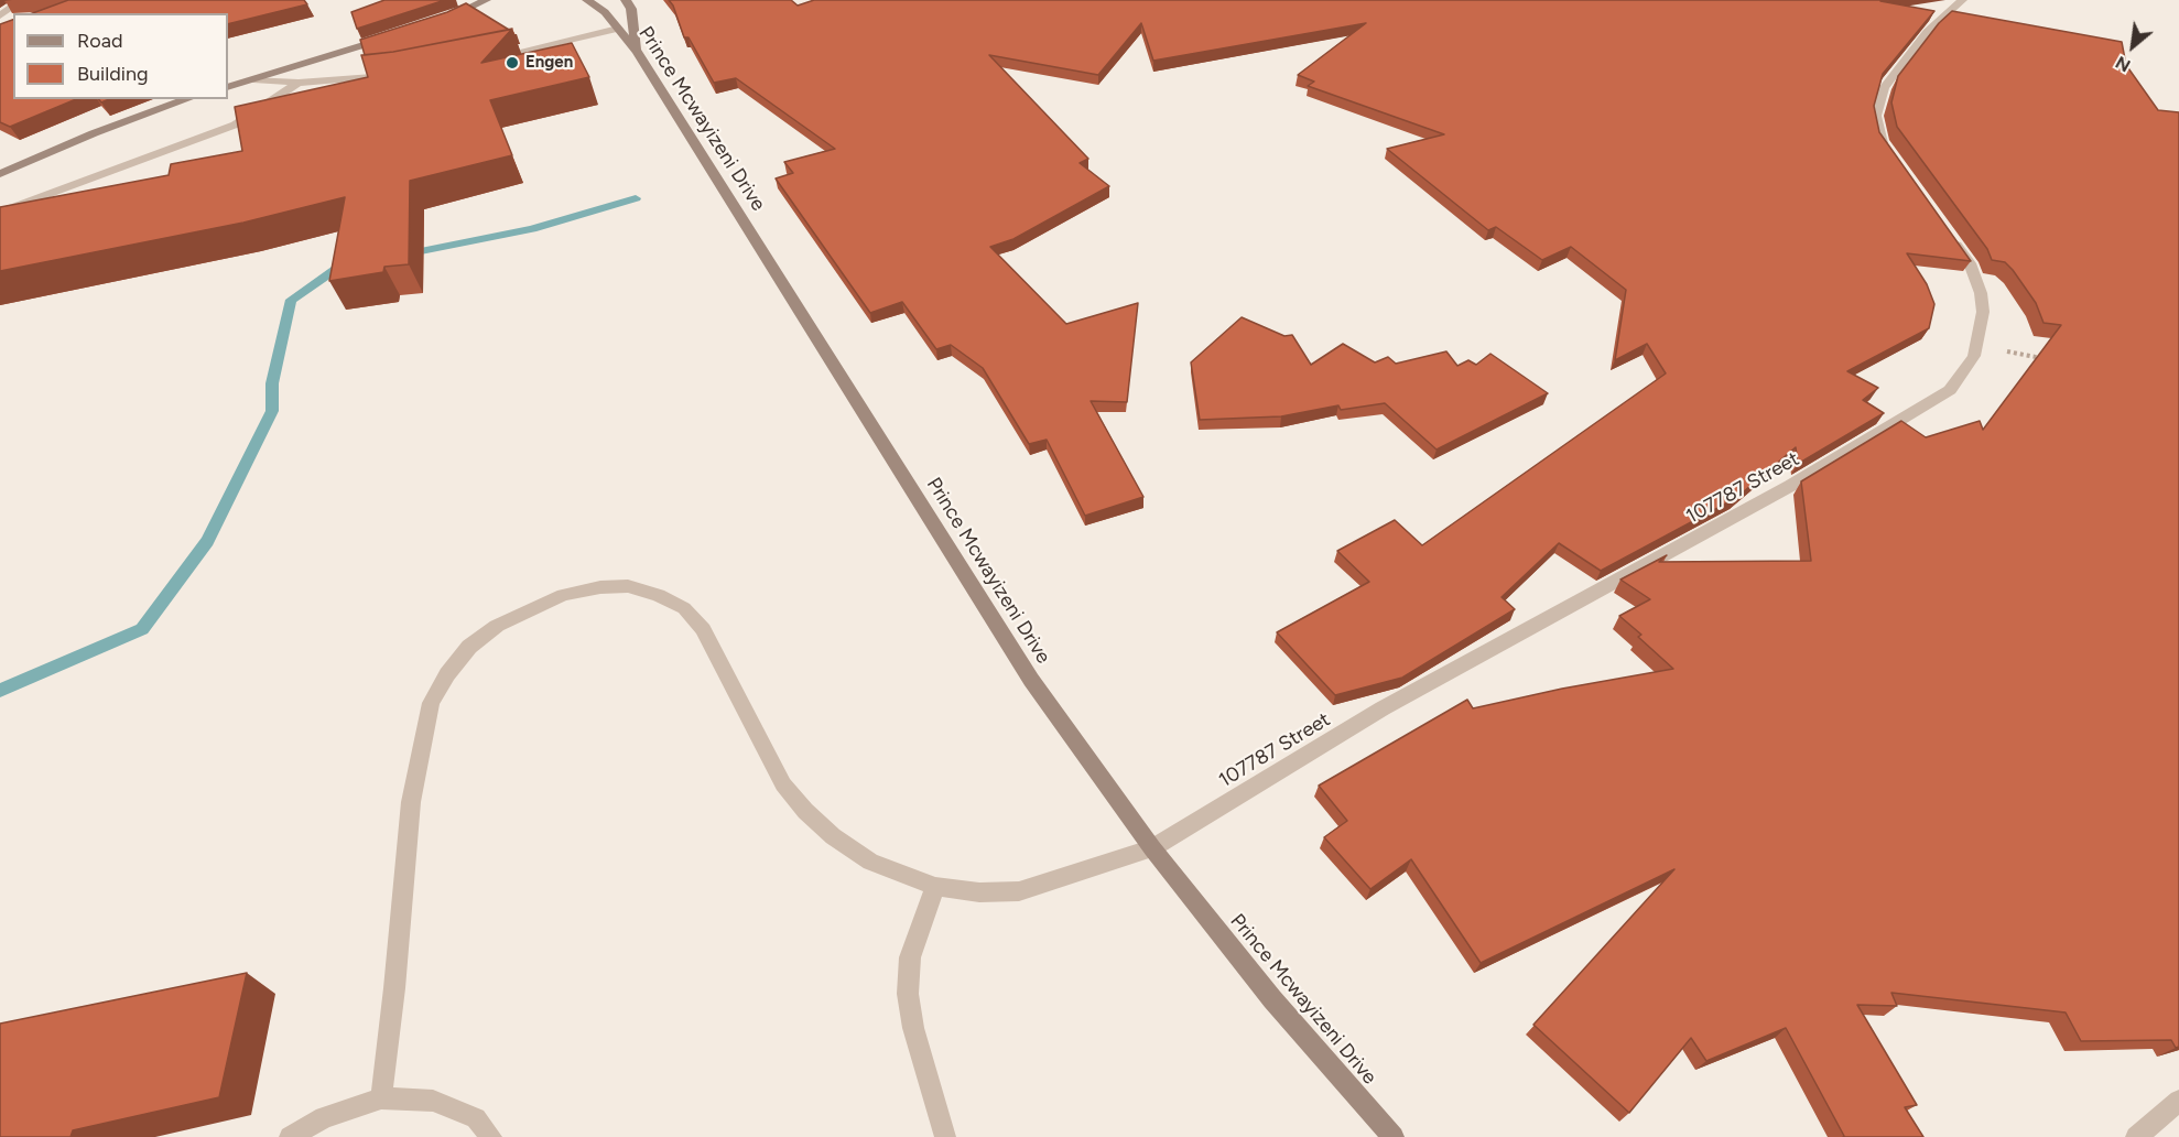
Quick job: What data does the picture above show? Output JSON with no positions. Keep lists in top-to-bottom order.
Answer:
{
  "streets": {
    "street": ["Prince Mcwayizeni Drive", "107787 Street"]
  },
  "crossings": [
    ["Prince Mcwayizeni Drive", "107787 Street"]
  ],
  "places": ["Engen"],
  "legend": ["Road", "Building"],
  "north": "bottom left"
}
